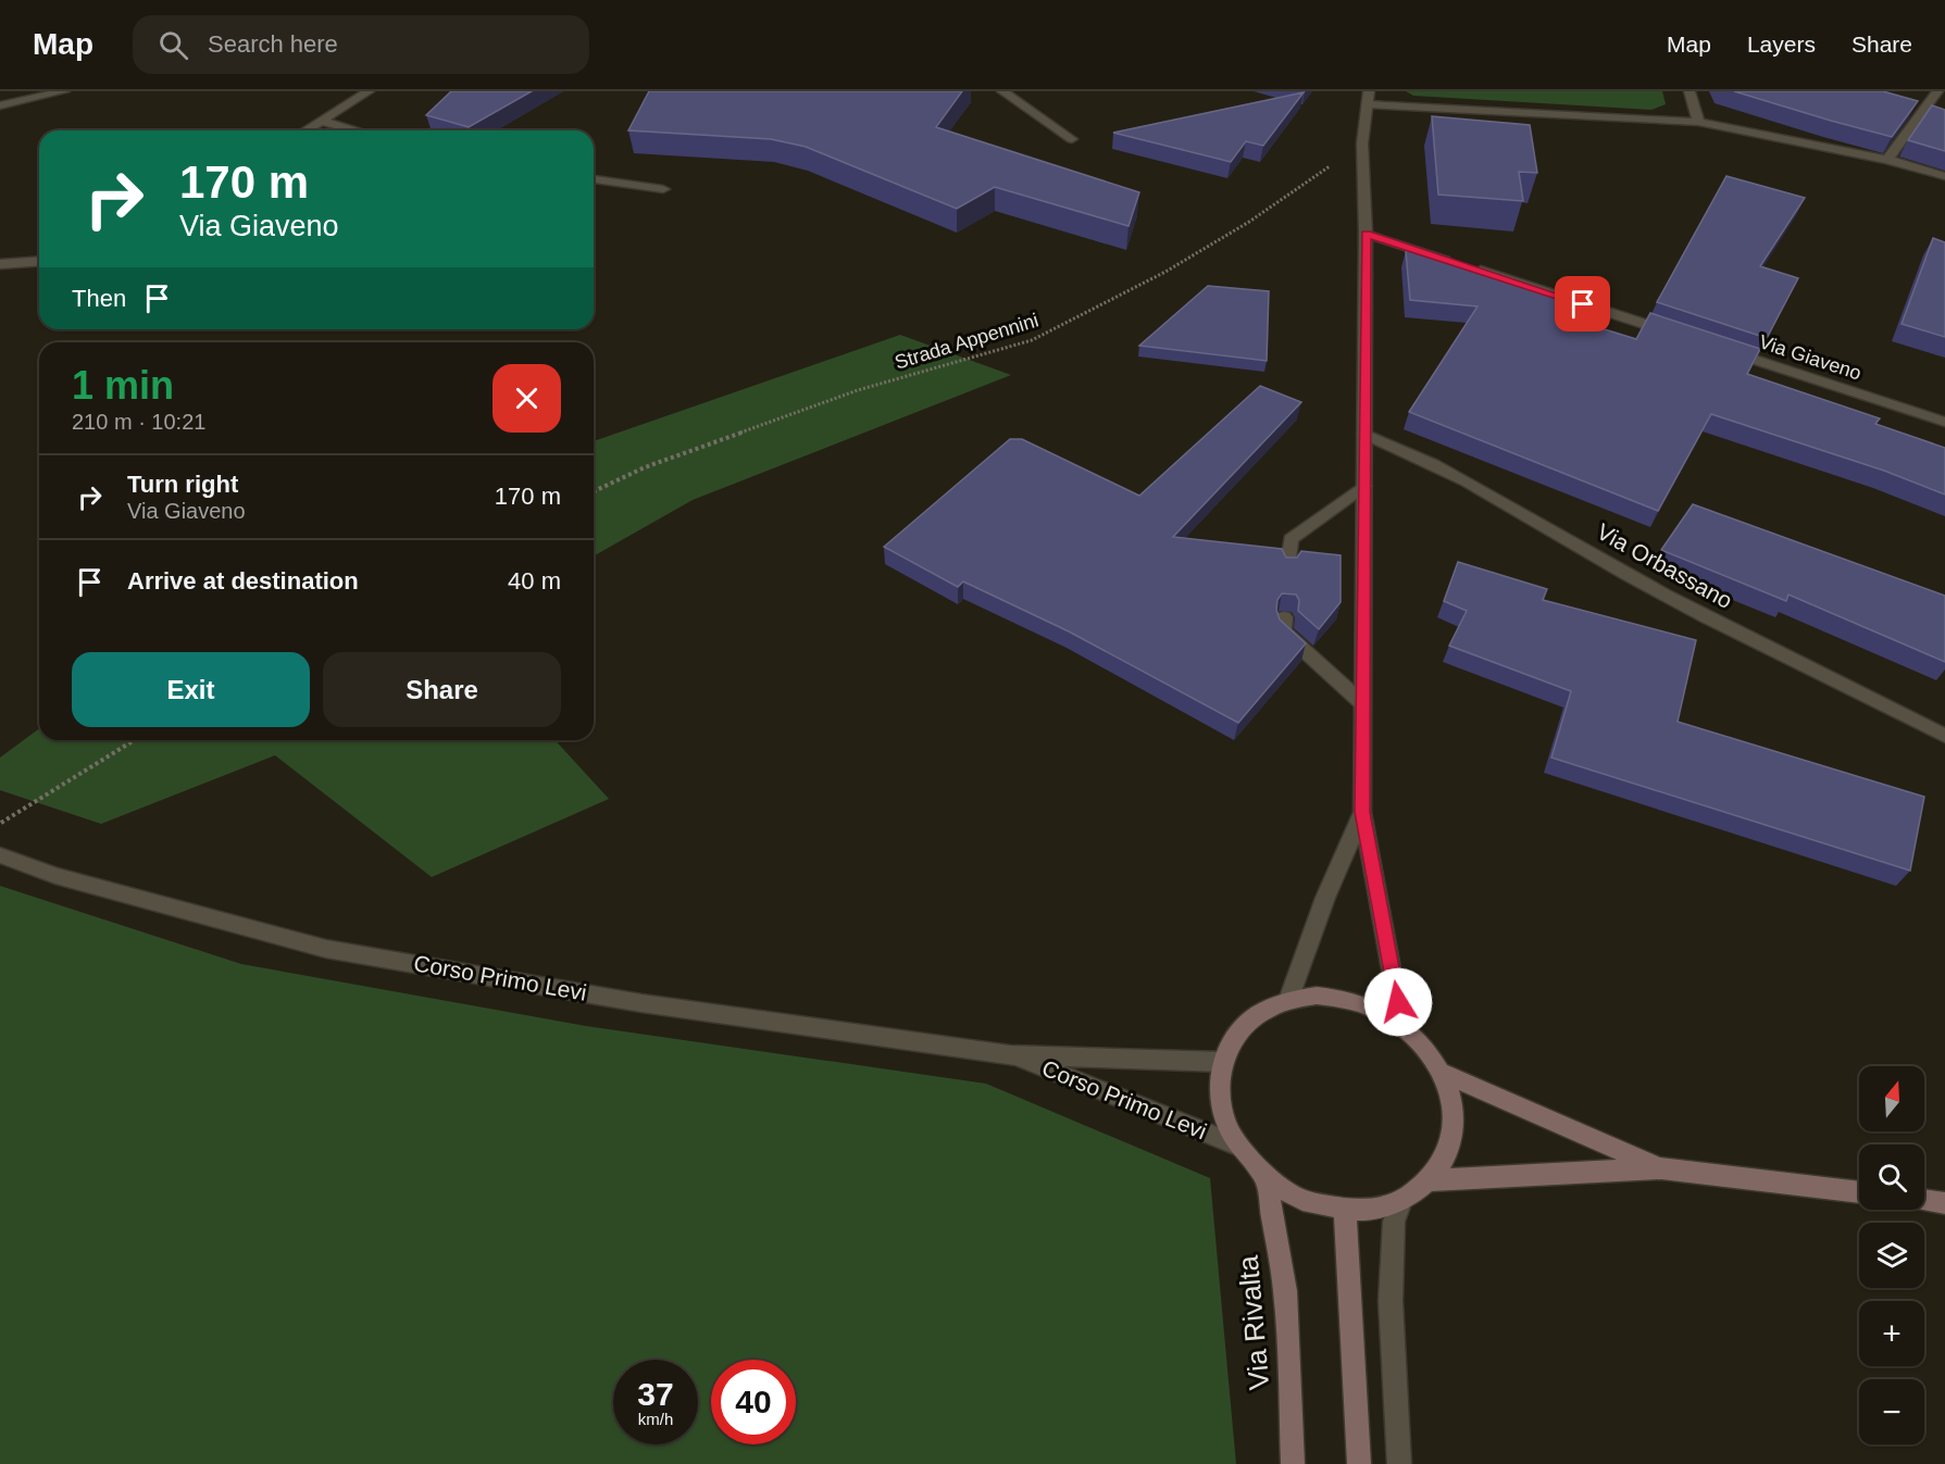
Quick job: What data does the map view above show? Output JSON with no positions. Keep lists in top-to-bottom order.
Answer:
{
  "streets": {
    "main road": ["Via Rivalta"],
    "street": ["Via Giaveno", "Via Orbassano", "Corso Primo Levi"],
    "path": ["Strada Appennini"]
  },
  "crossings": [
    ["Corso Primo Levi", "Via Rivalta"]
  ],
  "north": "top",
  "page": {
    "header": "Map",
    "search": "Search here",
    "nav": ["Map", "Layers", "Share"],
    "turn": ["170 m", "Via Giaveno"],
    "then": "Then",
    "heading": ["1 min", "210 m · 10:21"],
    "list": [
      {
        "name": "Turn right",
        "note": "Via Giaveno",
        "value": "170 m"
      },
      {
        "name": "Arrive at destination",
        "value": "40 m"
      }
    ],
    "buttons": ["Exit", "Share"],
    "map_buttons": ["+", "−"],
    "speed": "37 km/h",
    "limit": "40"
  }
}
